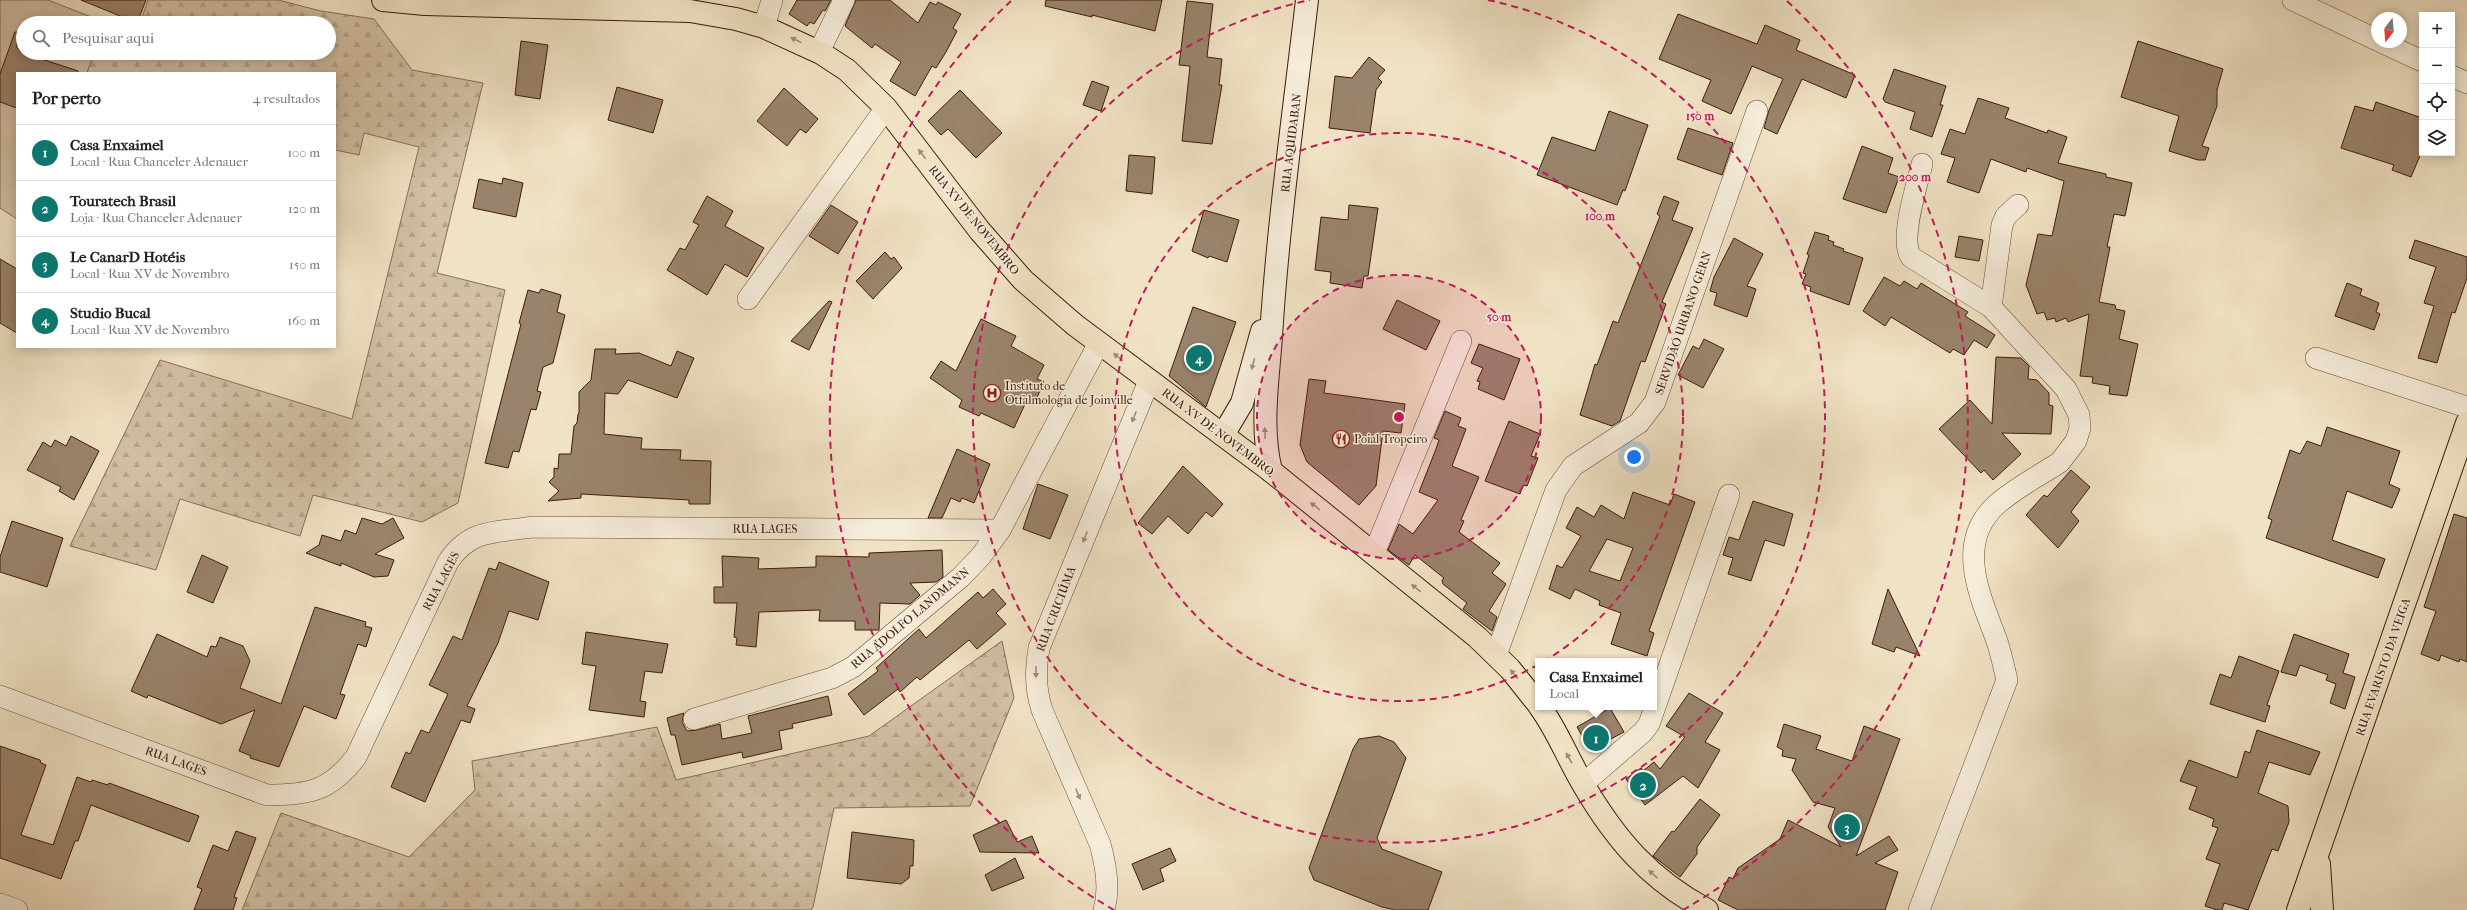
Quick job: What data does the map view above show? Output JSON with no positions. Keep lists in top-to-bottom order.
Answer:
{
  "streets": {
    "main road": ["RUA XV DE NOVEMBRO", "RUA EVARISTO DA VEIGA"],
    "street": [
      "RUA AQUIDABAN",
      "SERVIDÃO URBANO GERN",
      "RUA LAGES",
      "RUA CRICIÚMA",
      "RUA ADOLFO LANDMANN"
    ]
  },
  "crossings": [
    ["RUA AQUIDABAN", "RUA XV DE NOVEMBRO"],
    ["RUA XV DE NOVEMBRO", "SERVIDÃO URBANO GERN"],
    ["RUA XV DE NOVEMBRO", "RUA CRICIÚMA"],
    ["RUA XV DE NOVEMBRO", "RUA ADOLFO LANDMANN"],
    ["RUA LAGES", "RUA ADOLFO LANDMANN"]
  ],
  "one_way": ["RUA XV DE NOVEMBRO", "RUA CRICIÚMA"],
  "places": {
    "hospital": ["Instituto de Otfalmologia de Joinville"],
    "restaurant": ["Poial Tropeiro"]
  },
  "north": "bottom",
  "page": {
    "map_buttons": ["+", "−"],
    "search": "Pesquisar aqui",
    "heading": ["Por perto", "4 resultados"],
    "list": [
      {
        "mark": "1",
        "name": "Casa Enxaimel",
        "note": "Local · Rua Chanceler Adenauer",
        "value": "100 m"
      },
      {
        "mark": "2",
        "name": "Touratech Brasil",
        "note": "Loja · Rua Chanceler Adenauer",
        "value": "120 m"
      },
      {
        "mark": "3",
        "name": "Le CanarD Hotéis",
        "note": "Local · Rua XV de Novembro",
        "value": "150 m"
      },
      {
        "mark": "4",
        "name": "Studio Bucal",
        "note": "Local · Rua XV de Novembro",
        "value": "160 m"
      }
    ],
    "pins": [
      "4",
      "1",
      "2",
      "3"
    ],
    "popup": ["Casa Enxaimel", "Local"]
  },
  "rings": [
    "150 m",
    "200 m",
    "100 m",
    "50 m"
  ]
}
